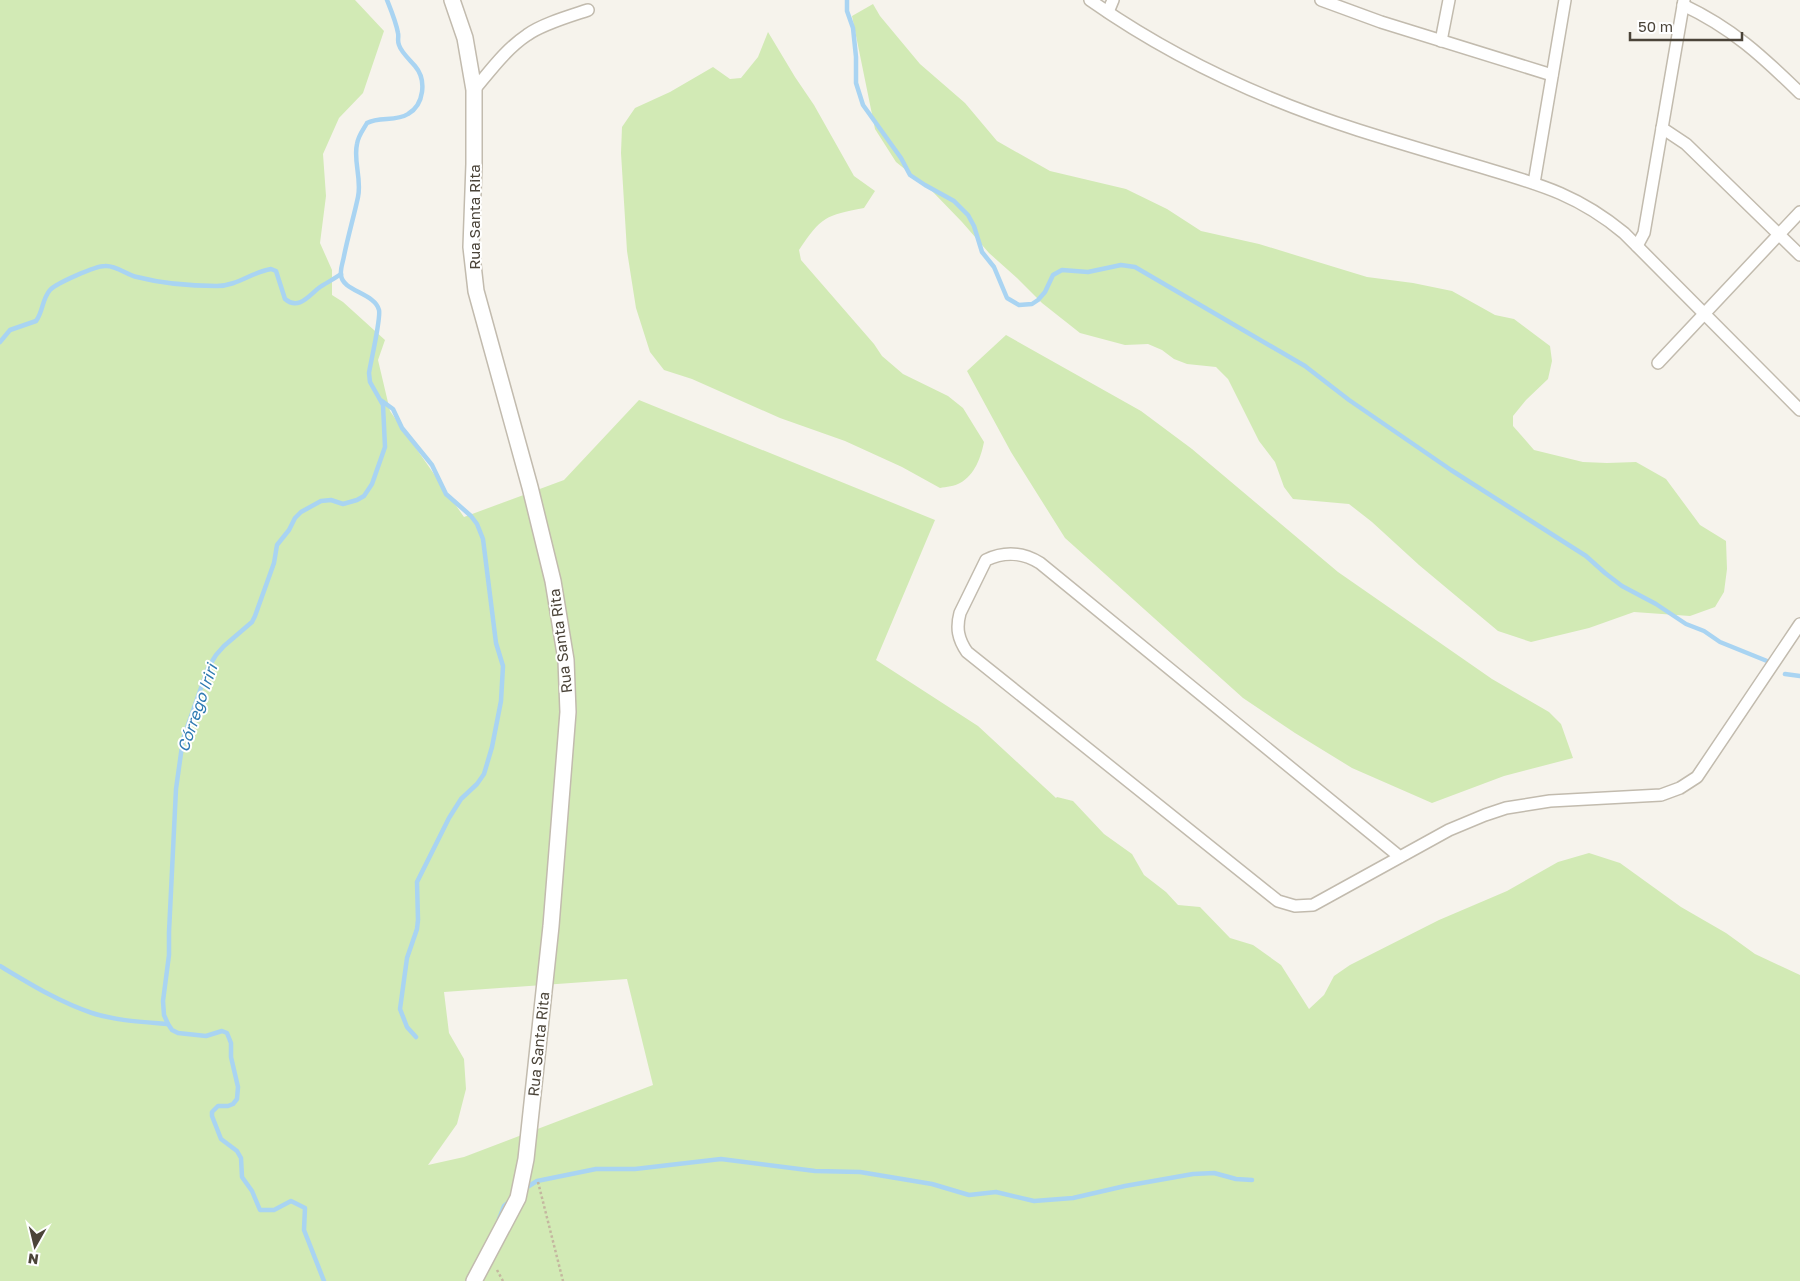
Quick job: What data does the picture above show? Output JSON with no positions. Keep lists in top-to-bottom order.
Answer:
{
  "streets": {
    "street": ["Rua Santa Rita"]
  },
  "water": ["Córrego Iriri"],
  "scale_bar": "50 m",
  "north": "bottom"
}
